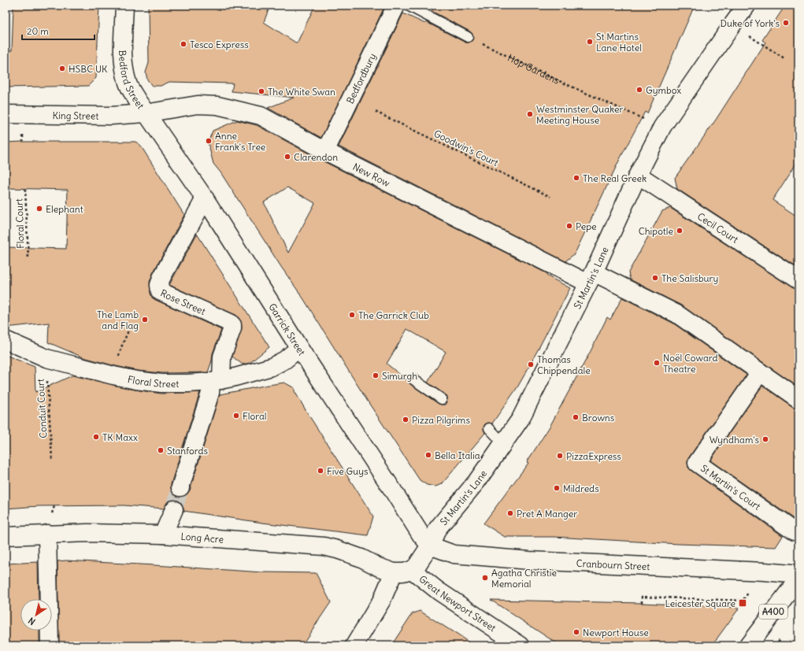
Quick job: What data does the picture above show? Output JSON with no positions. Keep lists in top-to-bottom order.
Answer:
{
  "streets": {
    "street": [
      "Bedford Street",
      "Bedfordbury",
      "King Street",
      "New Row",
      "Cecil Court",
      "St Martin's Lane",
      "Rose Street",
      "Garrick Street",
      "Floral Street",
      "St Martin's Court",
      "Long Acre",
      "Cranbourn Street",
      "Great Newport Street",
      "A400"
    ],
    "path": [
      "Hop Gardens",
      "Goodwin's Court",
      "Floral Court",
      "Conduit Court"
    ]
  },
  "crossings": [
    ["Hop Gardens", "St Martin's Lane"],
    ["Bedford Street", "King Street"],
    ["Bedford Street", "New Row"],
    ["Bedford Street", "Garrick Street"],
    ["Bedfordbury", "New Row"],
    ["King Street", "New Row"],
    ["King Street", "Garrick Street"],
    ["New Row", "St Martin's Lane"],
    ["New Row", "Garrick Street"],
    ["Cecil Court", "St Martin's Lane"],
    ["St Martin's Lane", "Garrick Street"],
    ["St Martin's Lane", "Cranbourn Street"],
    ["St Martin's Lane", "Great Newport Street"],
    ["Rose Street", "Garrick Street"],
    ["Rose Street", "Floral Street"],
    ["Garrick Street", "Floral Street"],
    ["Garrick Street", "Cranbourn Street"],
    ["Floral Street", "Conduit Court"]
  ],
  "places": {
    "other": [
      "Duke of York's",
      "St Martins Lane Hotel",
      "Tesco Express",
      "HSBC UK",
      "Gymbox",
      "The White Swan",
      "Westminster Quaker Meeting House",
      "Anne Frank's Tree",
      "Clarendon",
      "The Real Greek",
      "Elephant",
      "Pepe",
      "Chipotle",
      "The Salisbury",
      "The Garrick Club",
      "The Lamb and Flag",
      "Noël Coward Theatre",
      "Thomas Chippendale",
      "Simurgh",
      "Floral",
      "Browns",
      "Pizza Pilgrims",
      "TK Maxx",
      "Wyndham's",
      "Stanfords",
      "Bella Italia",
      "PizzaExpress",
      "Five Guys",
      "Mildreds",
      "Pret A Manger",
      "Agatha Christie Memorial",
      "Newport House"
    ],
    "transit": ["Leicester Square"]
  },
  "scale_bar": "20 m",
  "north": "bottom left"
}
